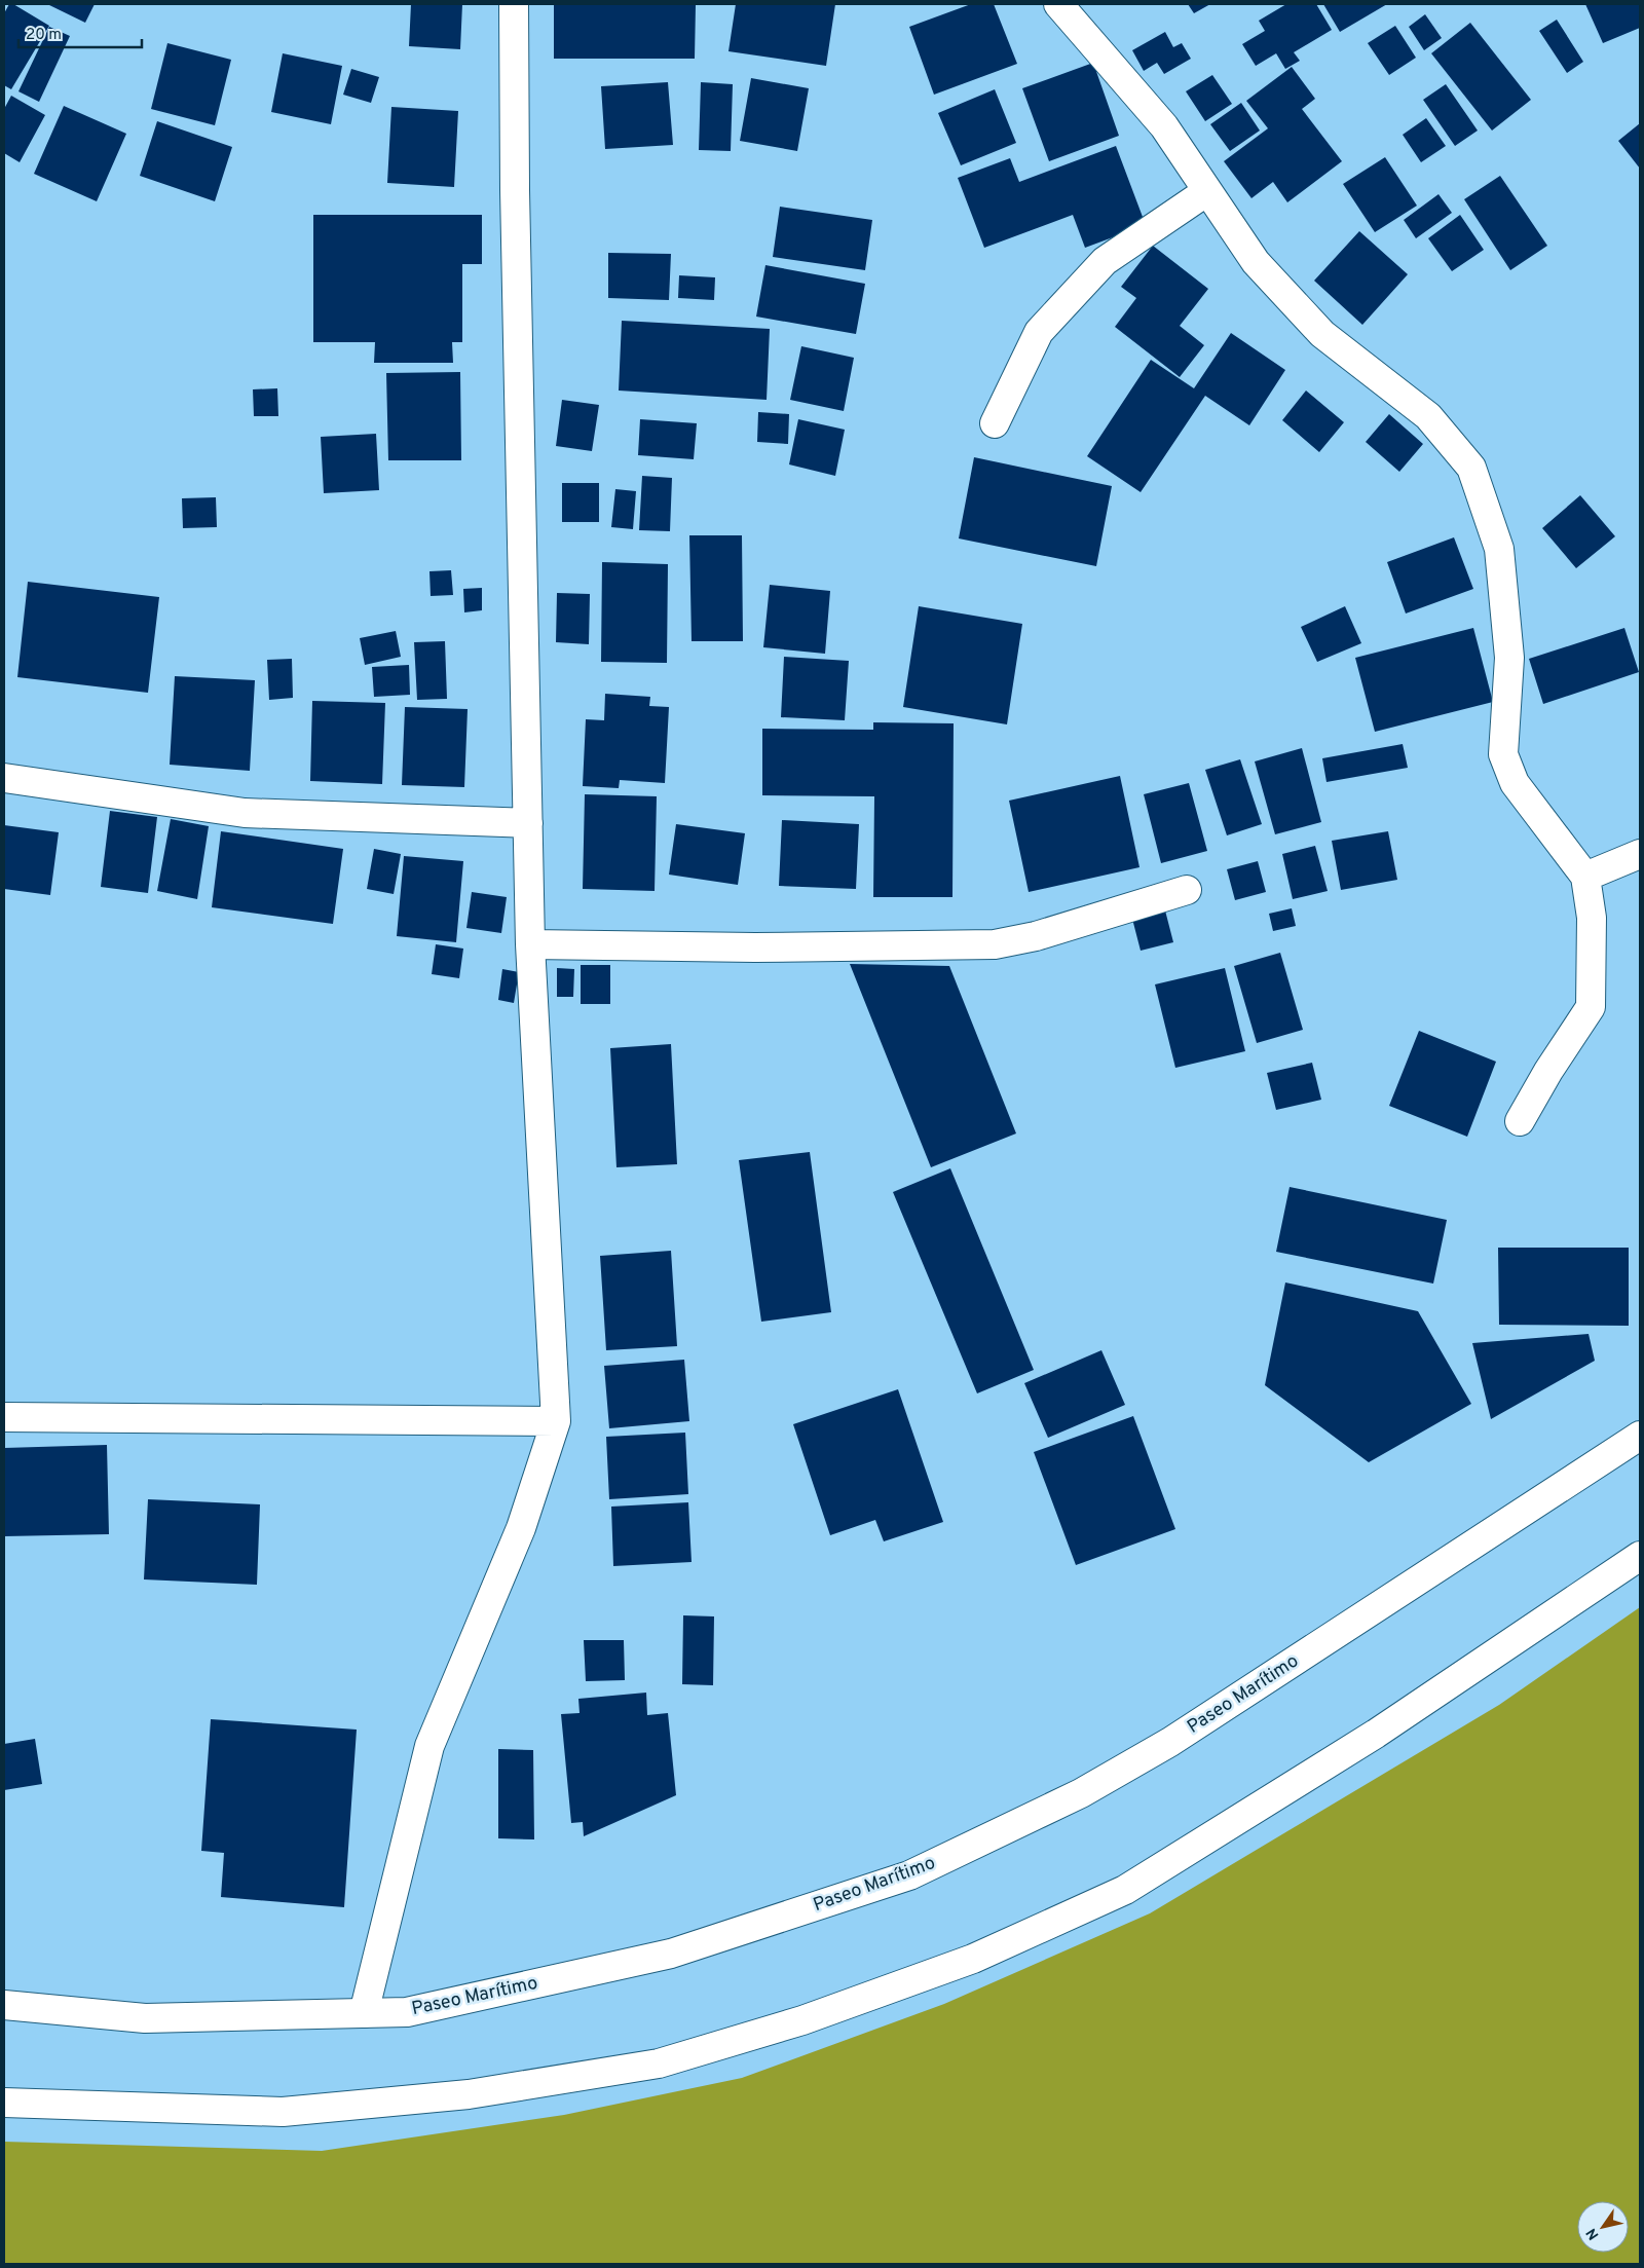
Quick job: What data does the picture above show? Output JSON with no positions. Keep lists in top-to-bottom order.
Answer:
{
  "streets": {
    "street": ["Paseo Marítimo"]
  },
  "scale_bar": "20 m",
  "north": "bottom left"
}
